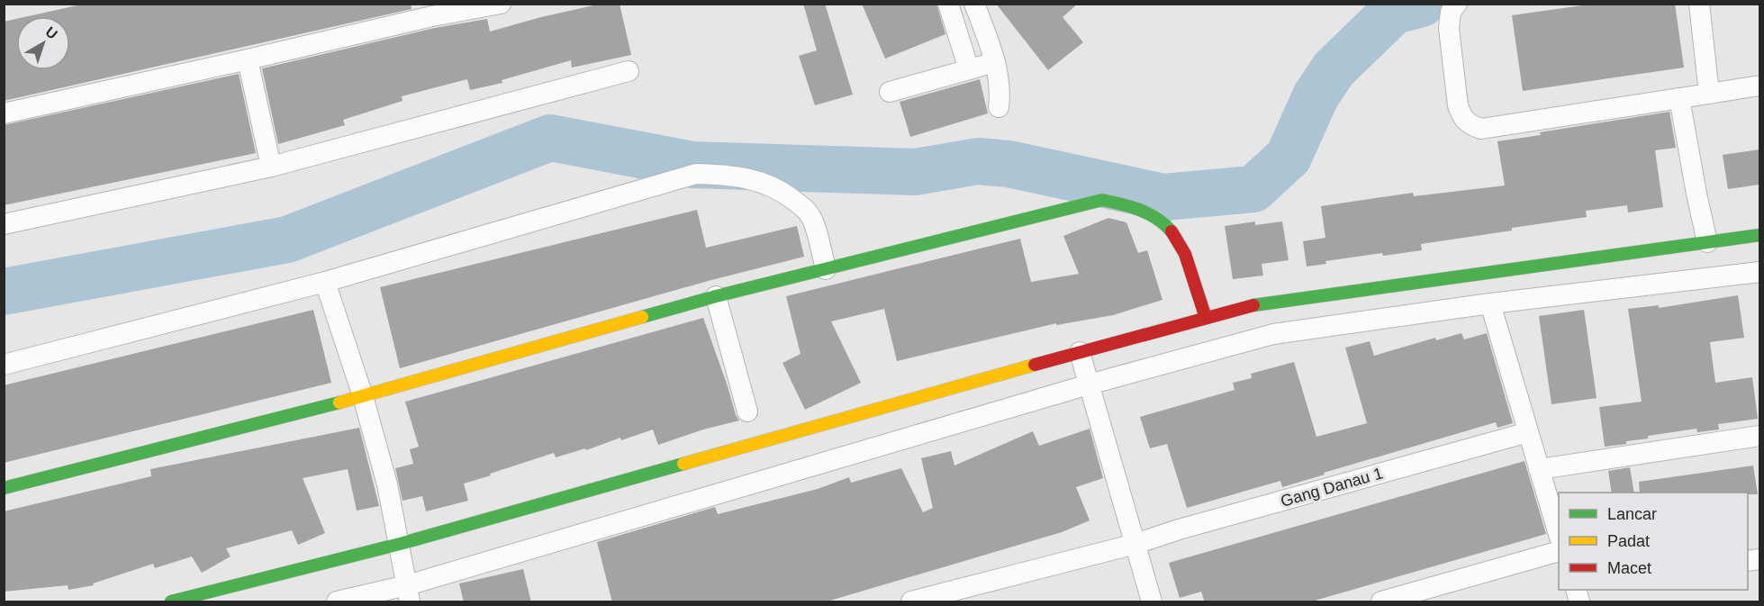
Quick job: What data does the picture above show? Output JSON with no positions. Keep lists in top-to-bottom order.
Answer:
{
  "streets": {
    "street": ["Gang Danau 1"]
  },
  "legend": ["Lancar", "Padat", "Macet"],
  "north": "top right"
}
